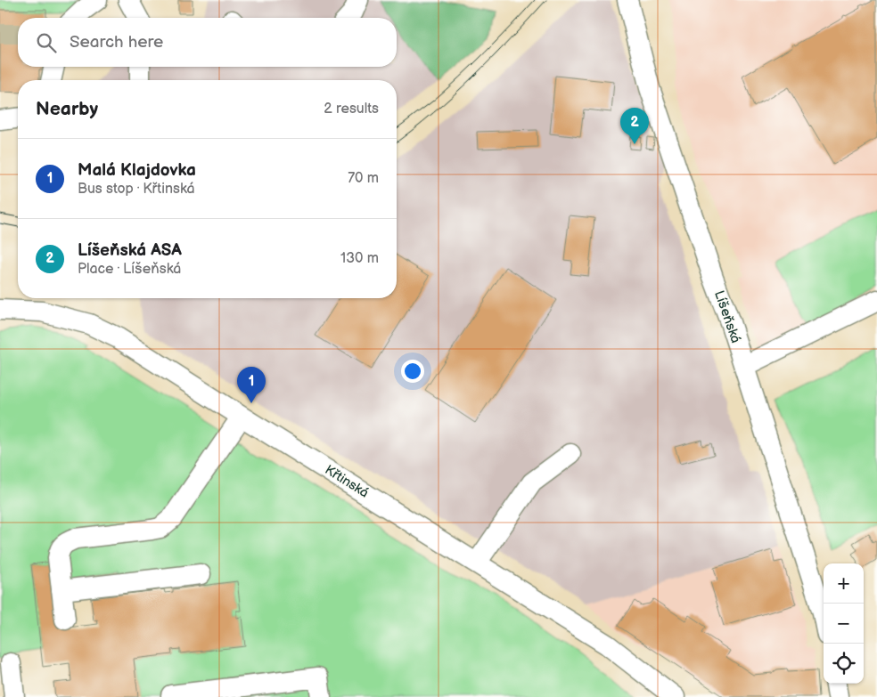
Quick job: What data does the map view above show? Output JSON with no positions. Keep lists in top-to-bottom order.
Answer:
{
  "streets": {
    "street": ["Líšeňská", "Křtinská"]
  },
  "page": {
    "search": "Search here",
    "heading": ["Nearby", "2 results"],
    "pins": ["2", "1"],
    "list": [
      {
        "mark": "1",
        "name": "Malá Klajdovka",
        "note": "Bus stop · Křtinská",
        "value": "70 m"
      },
      {
        "mark": "2",
        "name": "Líšeňská ASA",
        "note": "Place · Líšeňská",
        "value": "130 m"
      }
    ],
    "map_buttons": ["+", "−"]
  }
}
